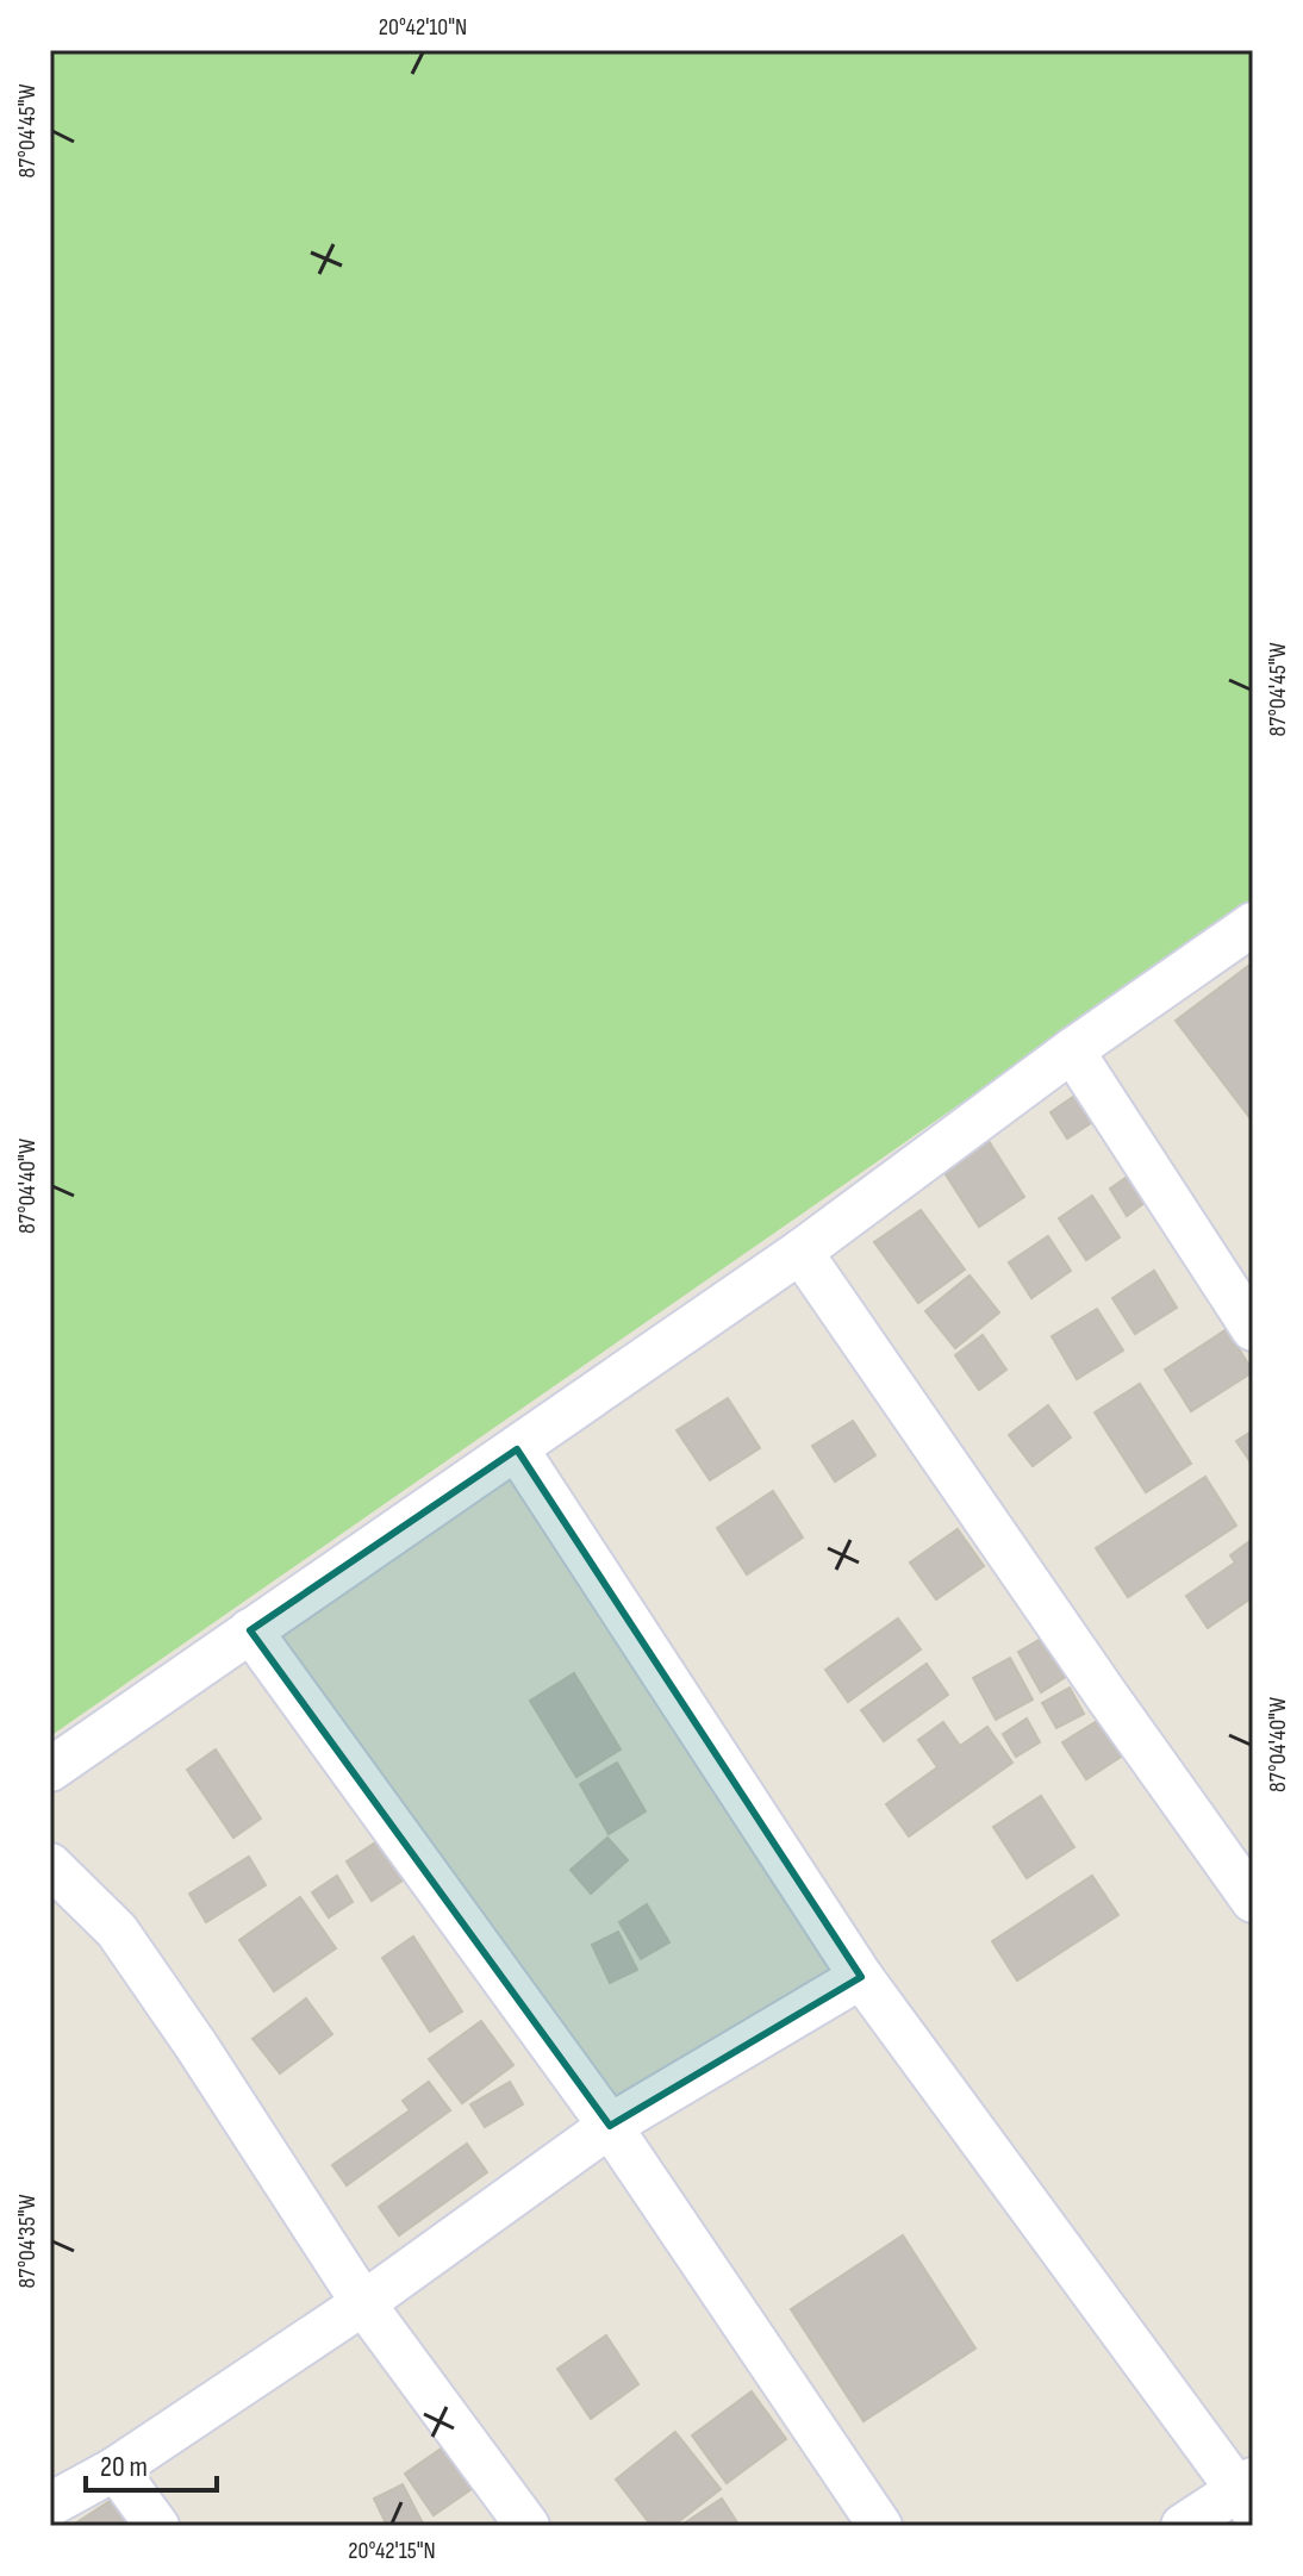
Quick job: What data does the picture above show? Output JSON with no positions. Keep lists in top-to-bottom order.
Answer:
{
  "scale_bar": "20 m",
  "coordinates": [
    "20°42'10\"N",
    "87°04'45\"W",
    "87°04'40\"W",
    "87°04'35\"W",
    "20°42'15\"N"
  ]
}
